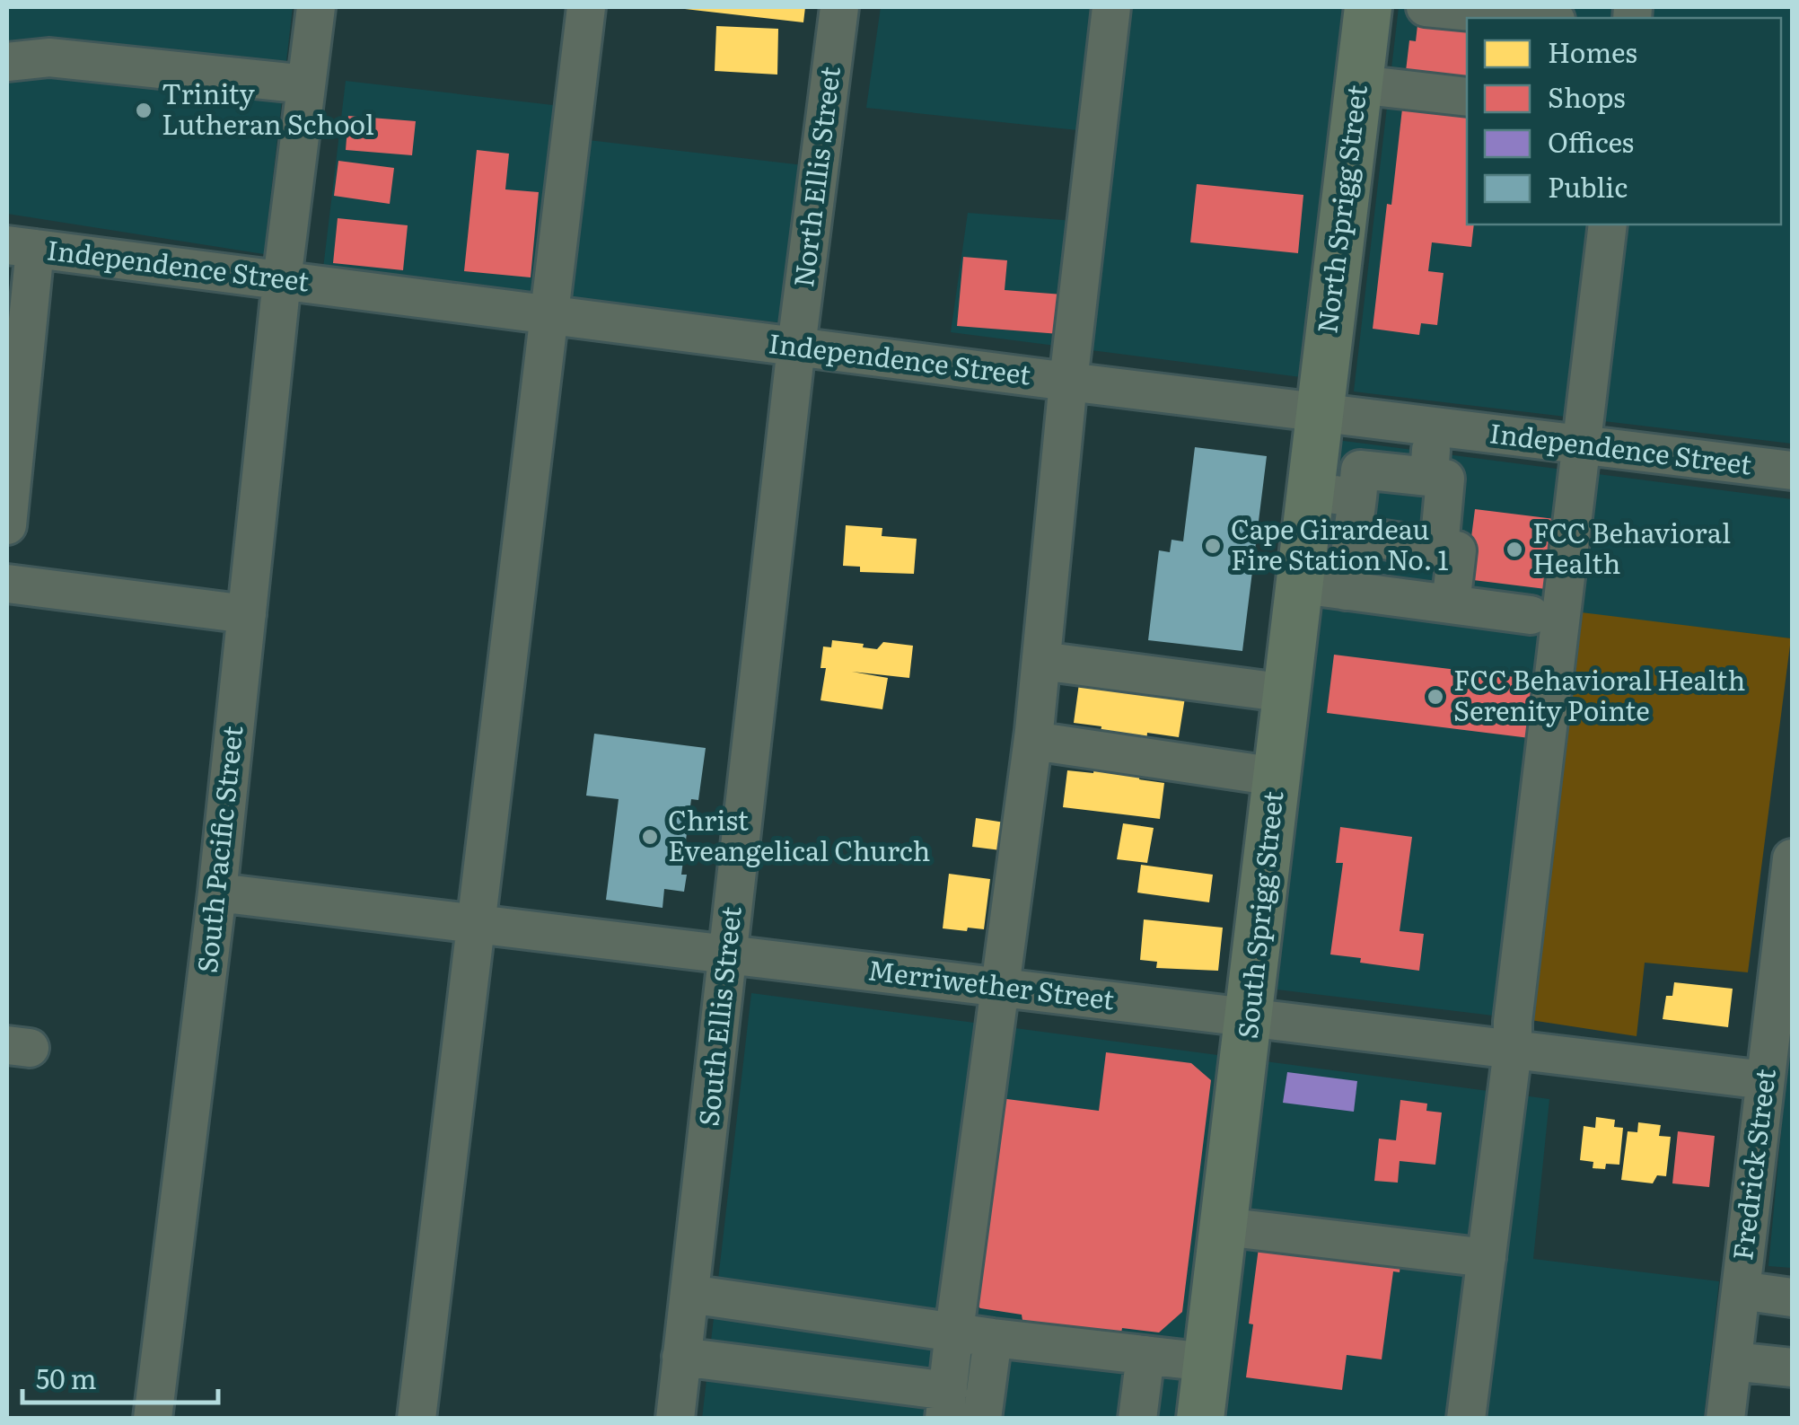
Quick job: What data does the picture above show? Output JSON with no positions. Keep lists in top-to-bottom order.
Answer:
{
  "streets": {
    "main road": ["North Sprigg Street", "South Sprigg Street"],
    "street": [
      "North Ellis Street",
      "Independence Street",
      "South Pacific Street",
      "Merriwether Street",
      "South Ellis Street",
      "Fredrick Street"
    ]
  },
  "crossings": [
    ["North Ellis Street", "Independence Street"],
    ["North Ellis Street", "South Ellis Street"],
    ["North Sprigg Street", "Independence Street"],
    ["North Sprigg Street", "South Sprigg Street"],
    ["Independence Street", "South Pacific Street"],
    ["Independence Street", "South Sprigg Street"],
    ["Independence Street", "South Ellis Street"],
    ["South Pacific Street", "Merriwether Street"],
    ["South Sprigg Street", "Merriwether Street"],
    ["Merriwether Street", "South Ellis Street"],
    ["Merriwether Street", "Fredrick Street"]
  ],
  "places": [
    "Trinity Lutheran School",
    "Cape Girardeau Fire Station No. 1",
    "FCC Behavioral Health",
    "FCC Behavioral Health Serenity Pointe",
    "Christ Eveangelical Church"
  ],
  "legend": [
    "Homes",
    "Shops",
    "Offices",
    "Public"
  ],
  "scale_bar": "50 m"
}
